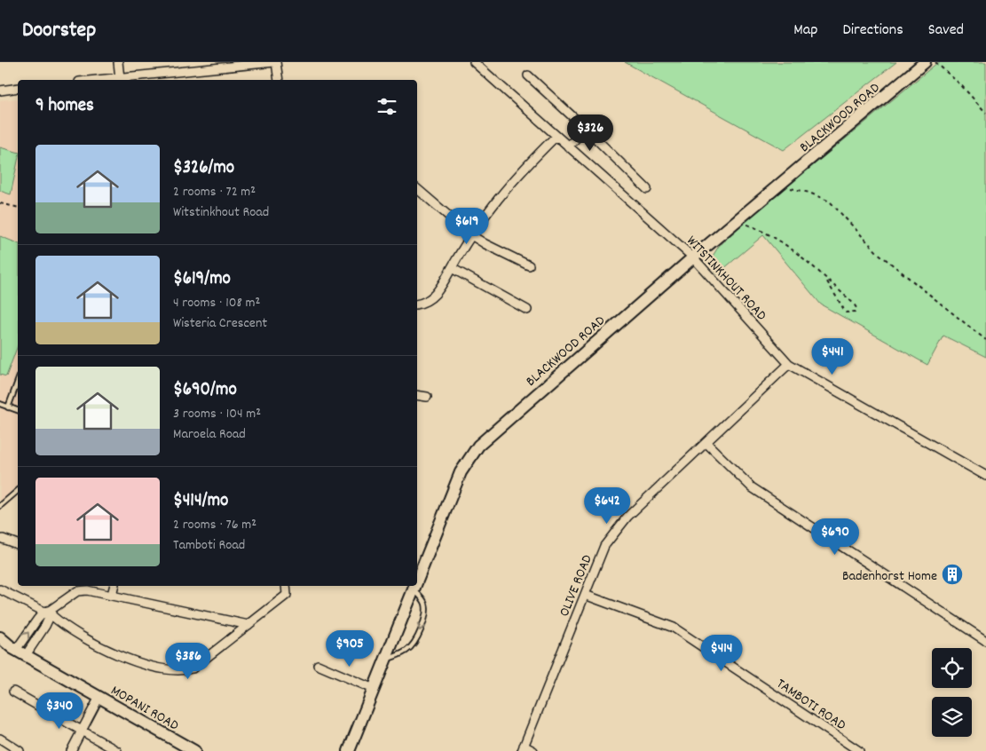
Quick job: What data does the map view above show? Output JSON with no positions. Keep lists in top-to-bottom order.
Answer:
{
  "streets": {
    "street": [
      "BLACKWOOD ROAD",
      "WITSTINKHOUT ROAD",
      "OLIVE ROAD",
      "TAMBOTI ROAD",
      "MOPANI ROAD"
    ]
  },
  "crossings": [
    ["BLACKWOOD ROAD", "WITSTINKHOUT ROAD"],
    ["WITSTINKHOUT ROAD", "OLIVE ROAD"],
    ["OLIVE ROAD", "TAMBOTI ROAD"]
  ],
  "places": {
    "building": ["Badenhorst Home"]
  },
  "page": {
    "header": "Doorstep",
    "nav": ["Map", "Directions", "Saved"],
    "heading": "9 homes",
    "price": [
      "$326",
      "$619",
      "$441",
      "$642",
      "$690",
      "$905",
      "$414",
      "$386",
      "$340"
    ],
    "list": [
      {
        "name": "$326/mo",
        "note": "2 rooms · 72 m² · Witstinkhout Road"
      },
      {
        "name": "$619/mo",
        "note": "4 rooms · 108 m² · Wisteria Crescent"
      },
      {
        "name": "$690/mo",
        "note": "3 rooms · 104 m² · Maroela Road"
      },
      {
        "name": "$414/mo",
        "note": "2 rooms · 76 m² · Tamboti Road"
      }
    ]
  }
}
